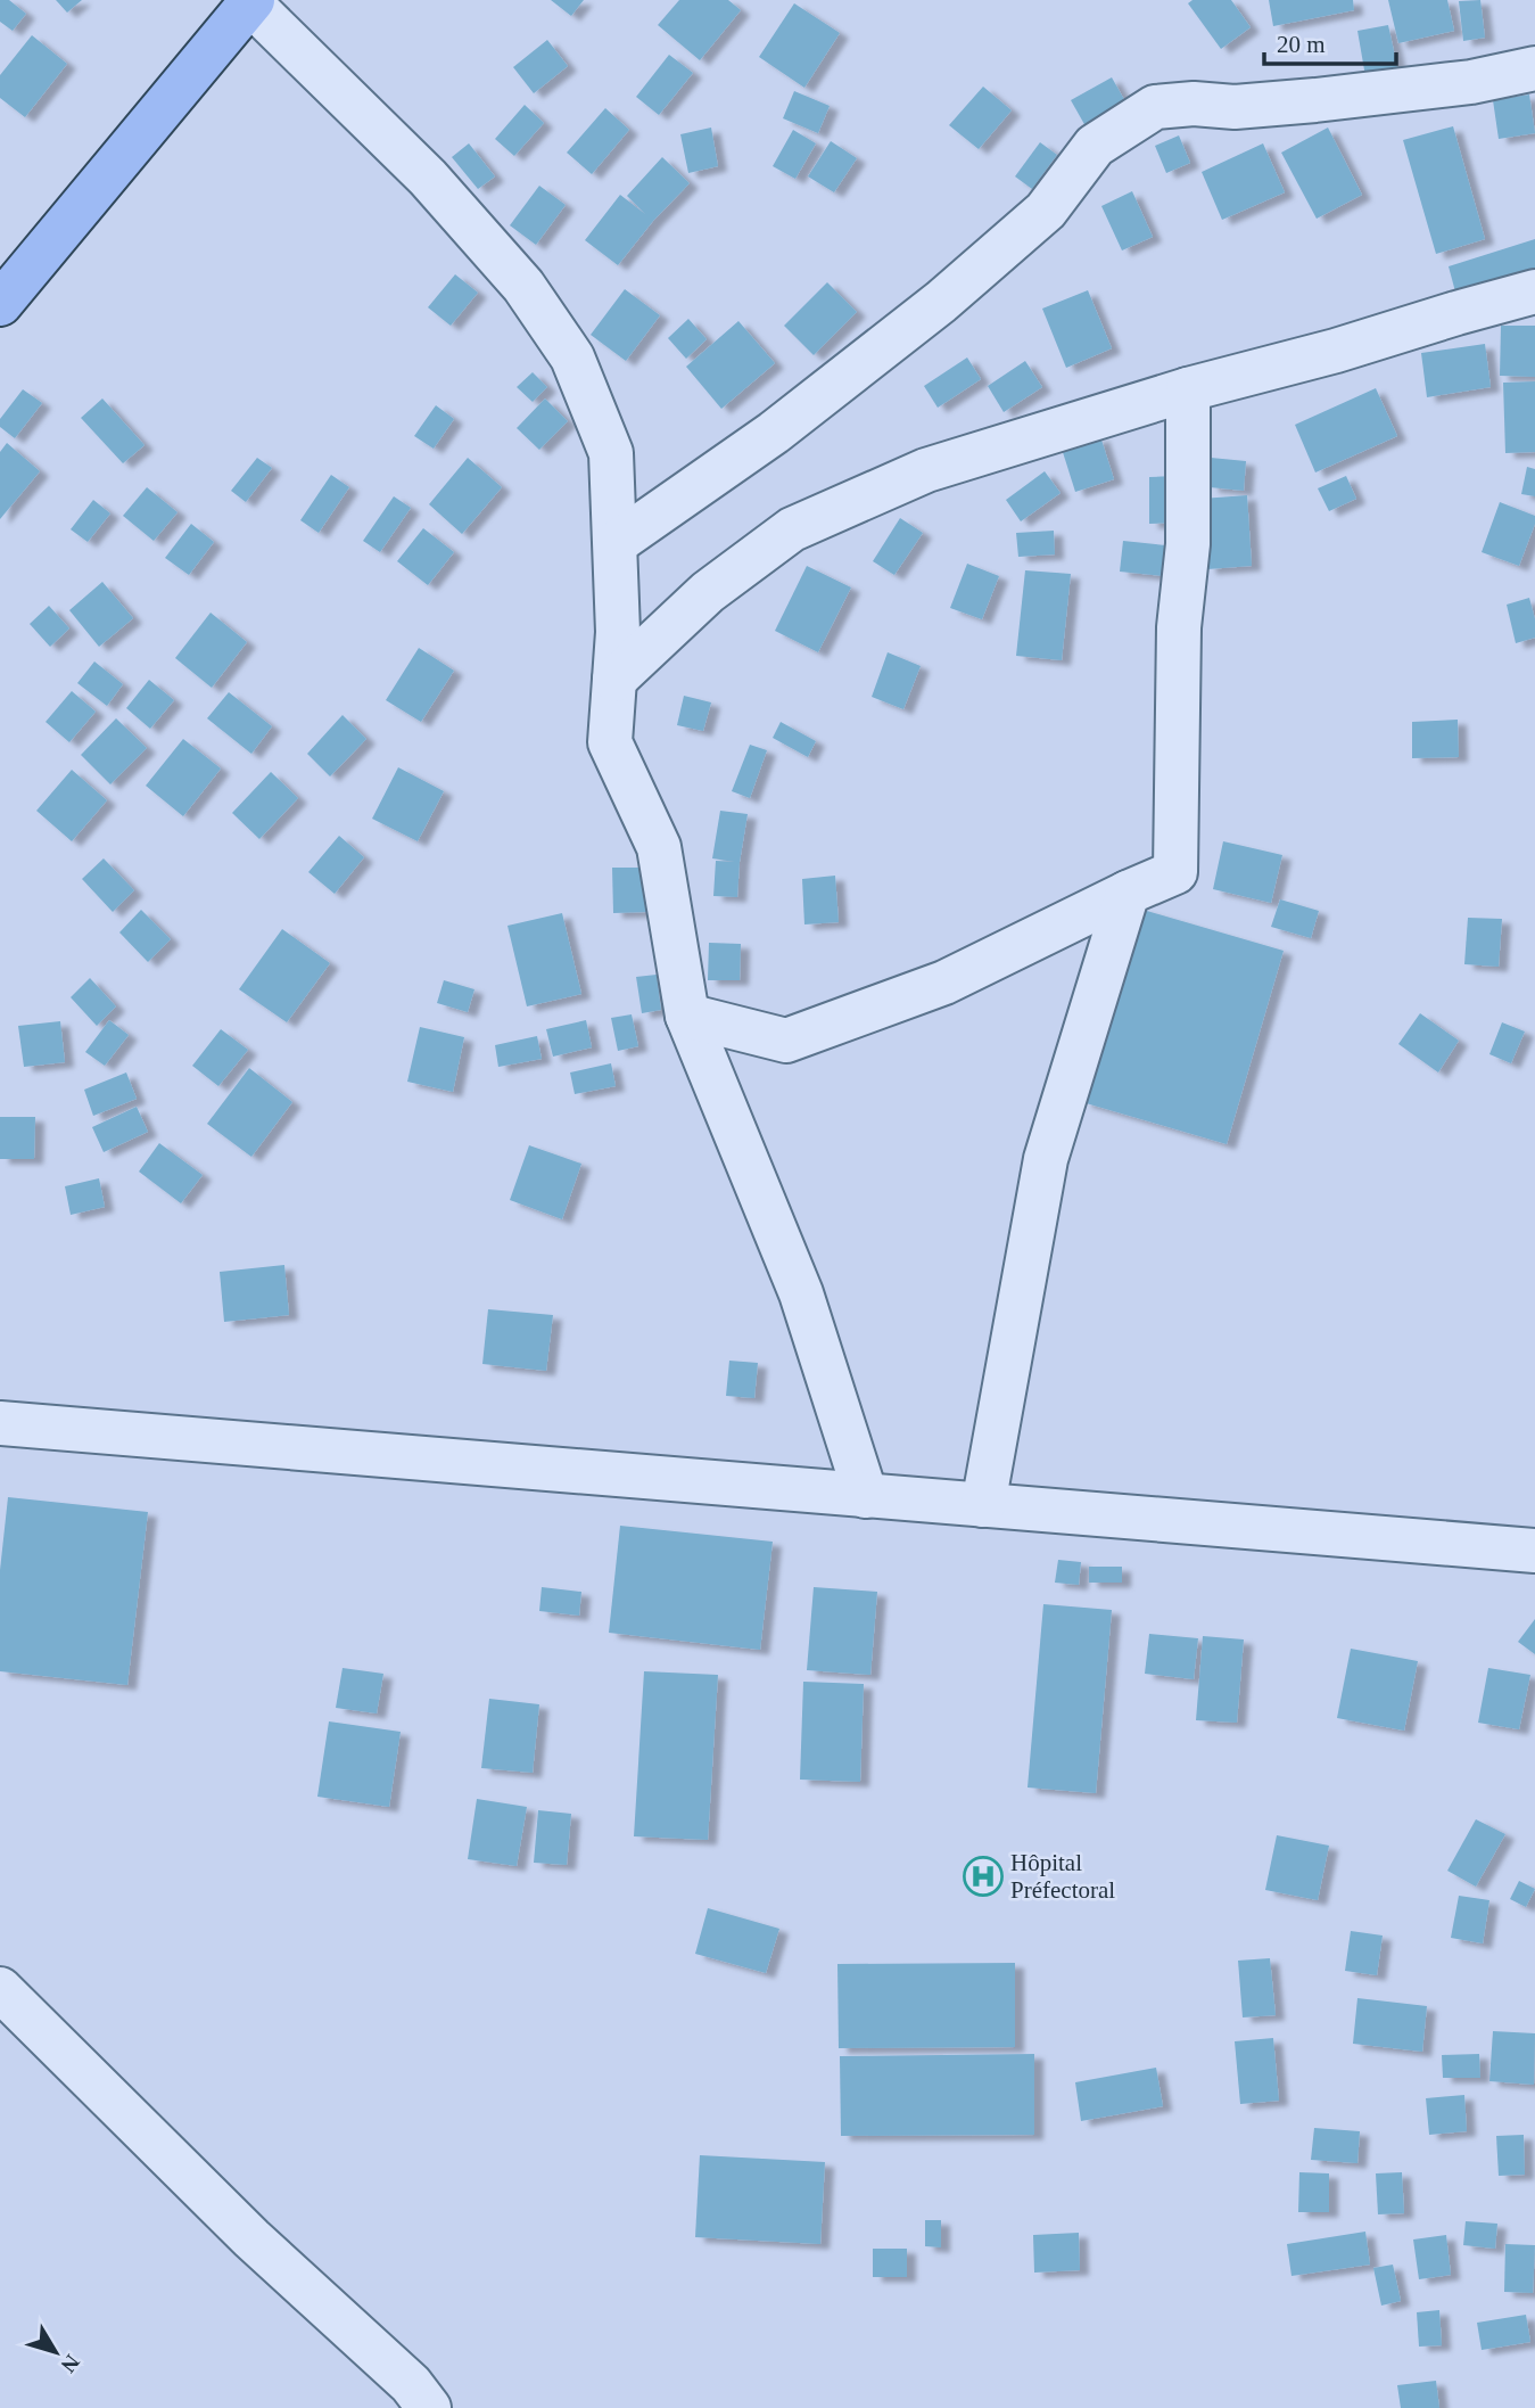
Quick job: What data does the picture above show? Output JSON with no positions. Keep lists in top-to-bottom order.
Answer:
{
  "places": {
    "hospital": ["Hôpital Préfectoral"]
  },
  "scale_bar": "20 m",
  "north": "bottom right"
}
